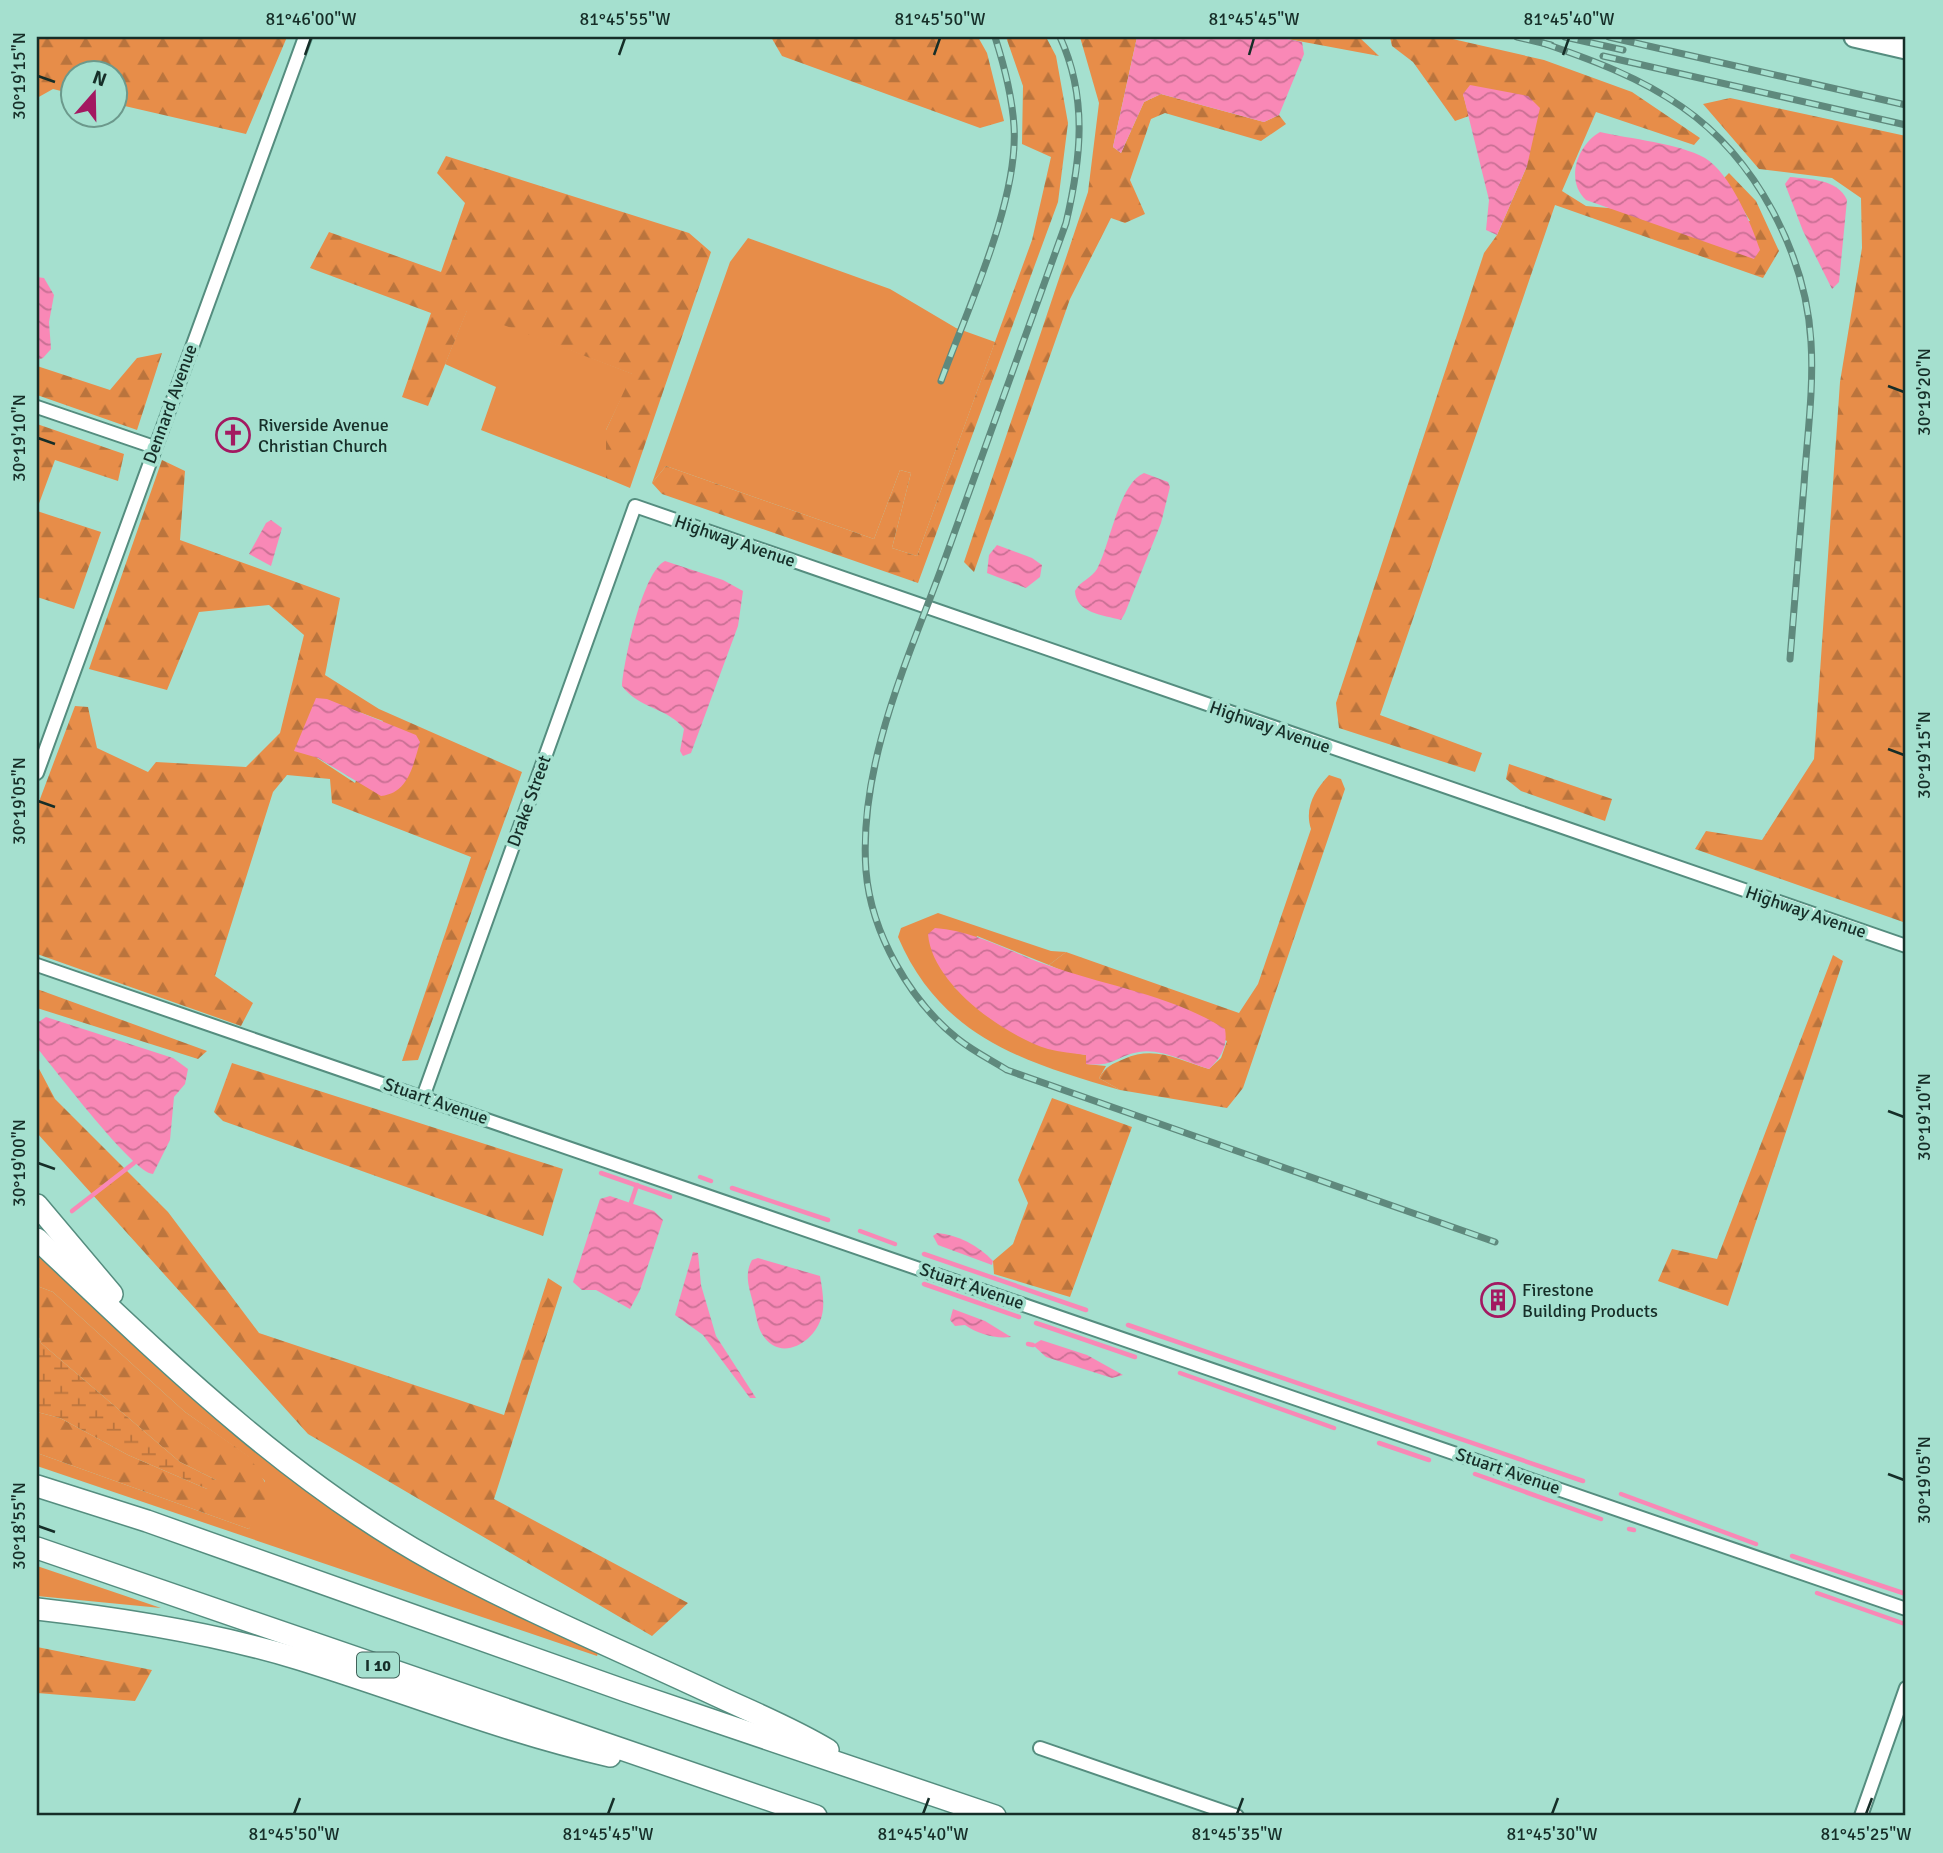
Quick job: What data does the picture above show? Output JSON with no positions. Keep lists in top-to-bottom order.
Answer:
{
  "streets": {
    "highway": ["I 10"],
    "street": [
      "Dennard Avenue",
      "Highway Avenue",
      "Drake Street",
      "Stuart Avenue"
    ]
  },
  "crossings": [
    ["Highway Avenue", "Drake Street"],
    ["Drake Street", "Stuart Avenue"]
  ],
  "places": {
    "church": ["Riverside Avenue Christian Church"],
    "building": ["Firestone Building Products"]
  },
  "north": "top",
  "coordinates": [
    "81°46'00\"W",
    "81°45'55\"W",
    "81°45'50\"W",
    "81°45'45\"W",
    "81°45'40\"W",
    "30°19'15\"N",
    "30°19'20\"N",
    "30°19'10\"N",
    "30°19'05\"N",
    "30°19'00\"N",
    "30°18'55\"N",
    "81°45'35\"W",
    "81°45'30\"W",
    "81°45'25\"W"
  ]
}
